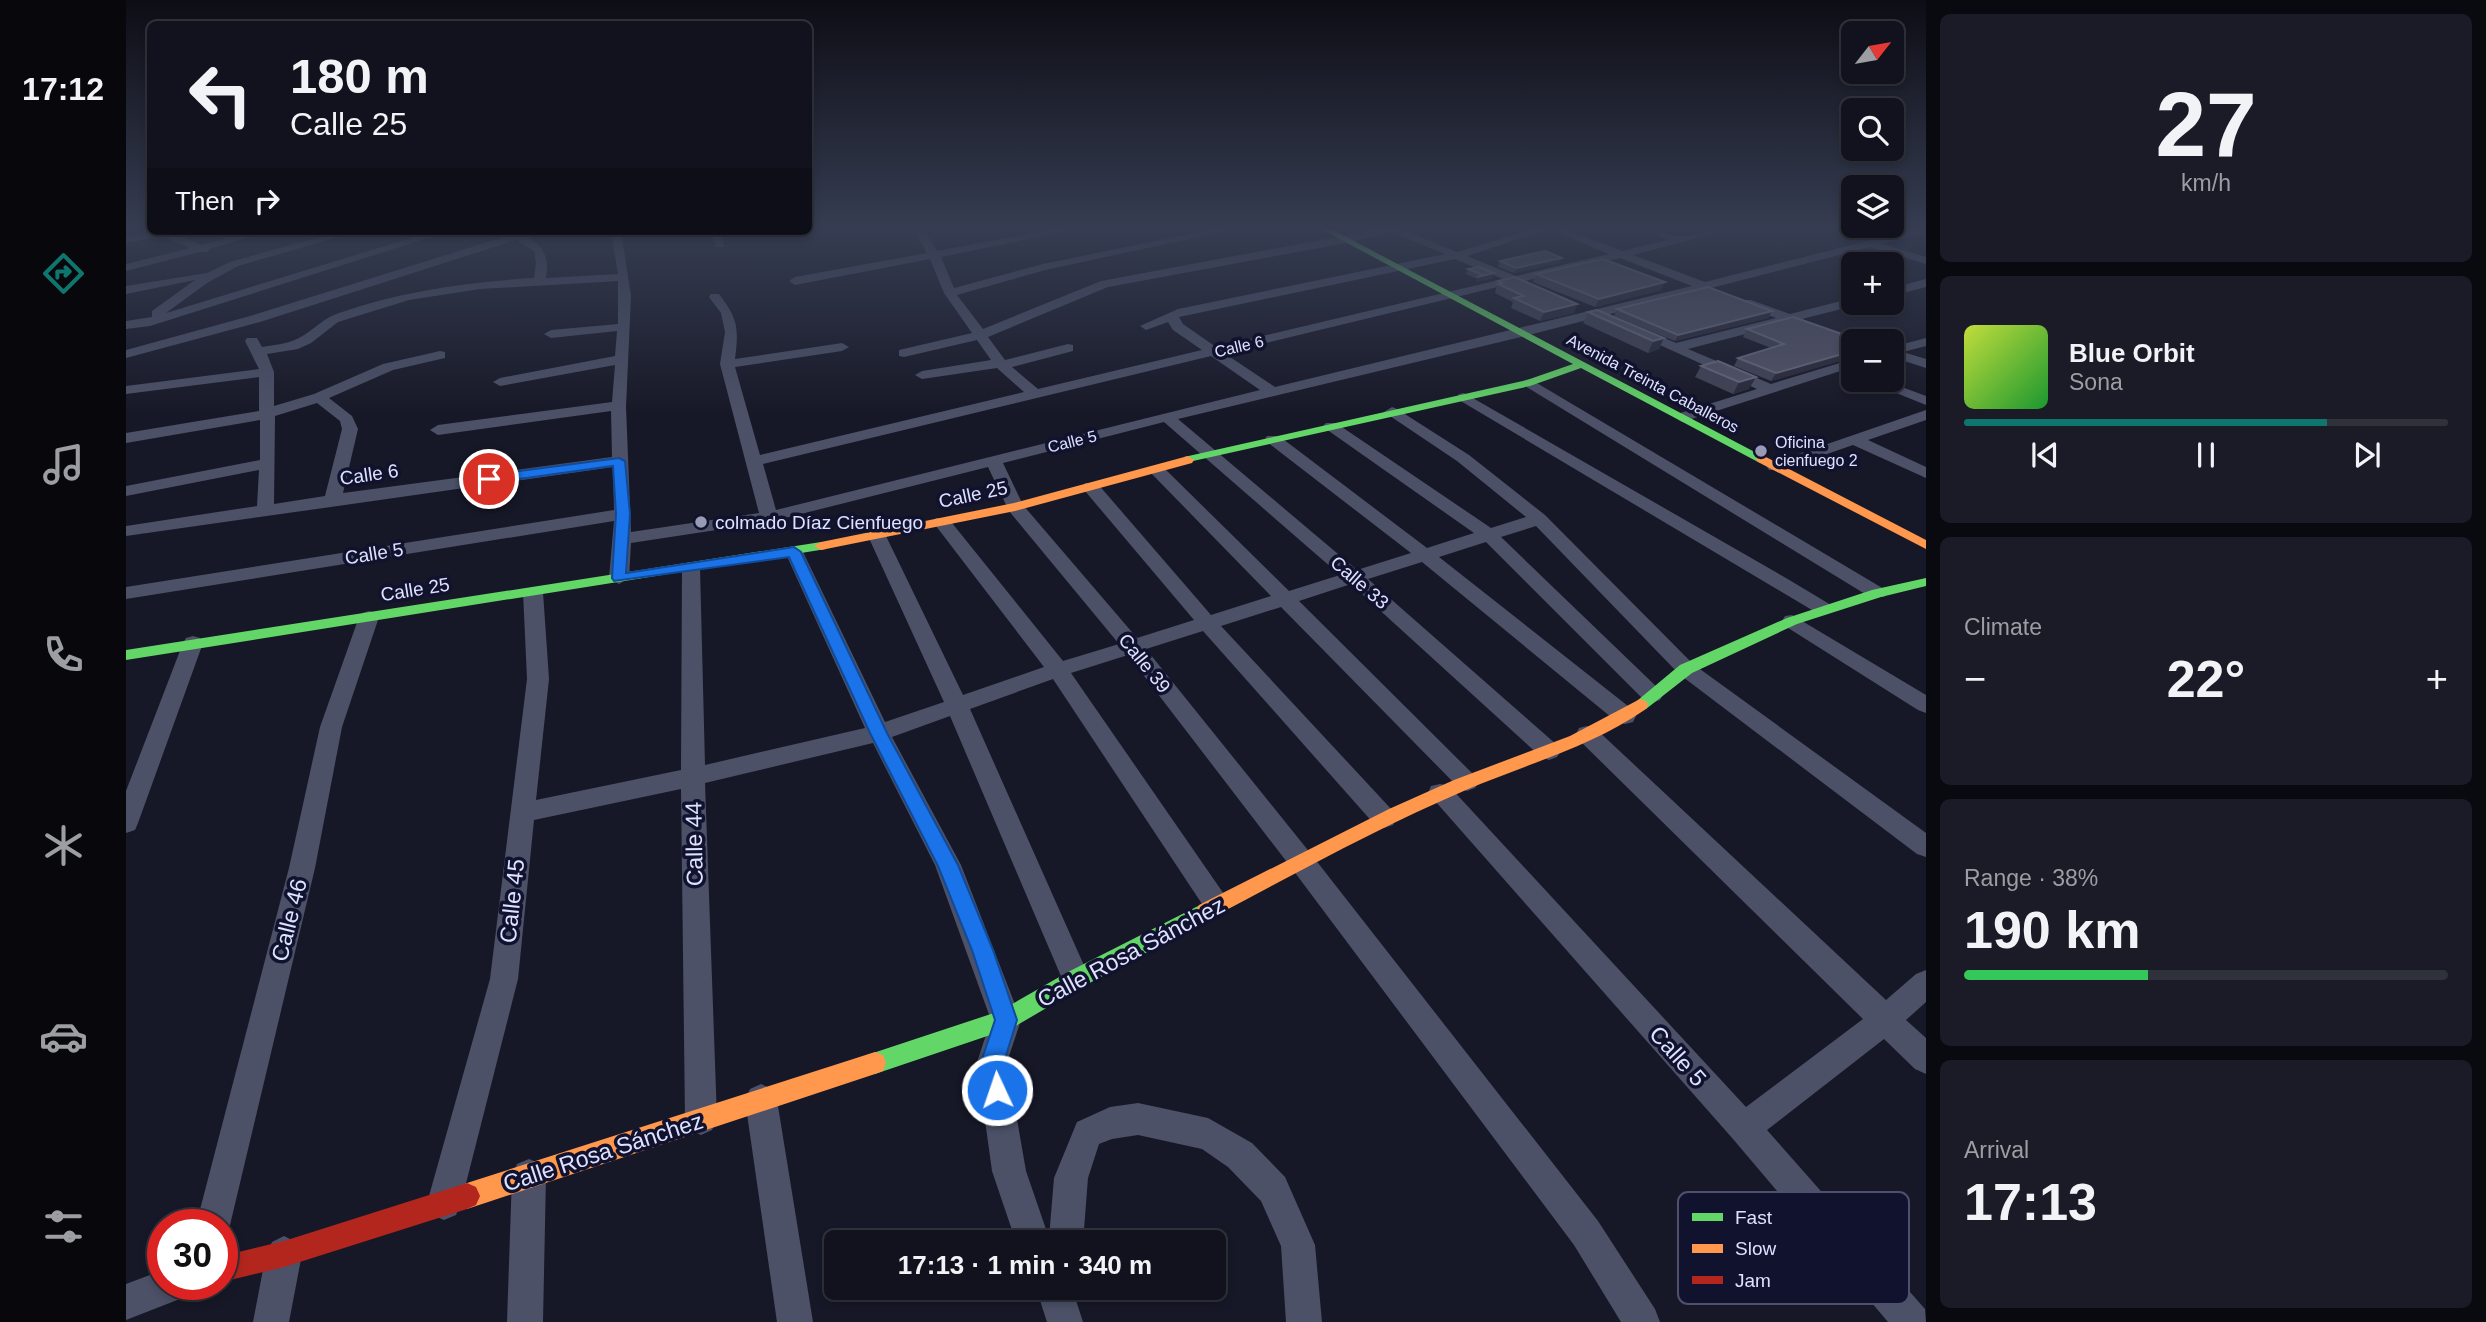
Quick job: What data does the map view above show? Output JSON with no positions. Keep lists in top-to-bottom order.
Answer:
{
  "streets": {
    "street": [
      "Calle 6",
      "Avenida Treinta Caballeros",
      "Calle 5",
      "Calle 25",
      "Calle 33",
      "Calle 39",
      "Calle 44",
      "Calle 45",
      "Calle 46",
      "Calle Rosa Sánchez"
    ]
  },
  "crossings": [
    ["Calle 6", "Avenida Treinta Caballeros"],
    ["Avenida Treinta Caballeros", "Calle 5"],
    ["Avenida Treinta Caballeros", "Calle 25"],
    ["Calle 5", "Calle 25"],
    ["Calle 5", "Calle 33"],
    ["Calle 5", "Calle 39"],
    ["Calle 5", "Calle Rosa Sánchez"],
    ["Calle 25", "Calle 33"],
    ["Calle 25", "Calle 39"],
    ["Calle 25", "Calle 44"],
    ["Calle 25", "Calle 45"],
    ["Calle 25", "Calle 46"],
    ["Calle 33", "Calle Rosa Sánchez"],
    ["Calle 39", "Calle Rosa Sánchez"],
    ["Calle 44", "Calle Rosa Sánchez"],
    ["Calle 45", "Calle Rosa Sánchez"]
  ],
  "places": ["Oficina cienfuego 2", "colmado Díaz Cienfuego"],
  "legend": ["Fast", "Slow", "Jam"],
  "north": "top right",
  "page": {
    "tabs": "17:12",
    "tile": [
      ["27", "km/h"],
      "Climate",
      ["Range · 38%", "190 km"],
      ["Arrival", "17:13"]
    ],
    "map_buttons": ["+", "−"],
    "turn": ["180 m", "Calle 25"],
    "then": "Then",
    "song": ["Blue Orbit", "Sona"],
    "heat": ["−", "22°", "+"],
    "limit": "30",
    "trip": "17:13 · 1 min · 340 m"
  }
}
